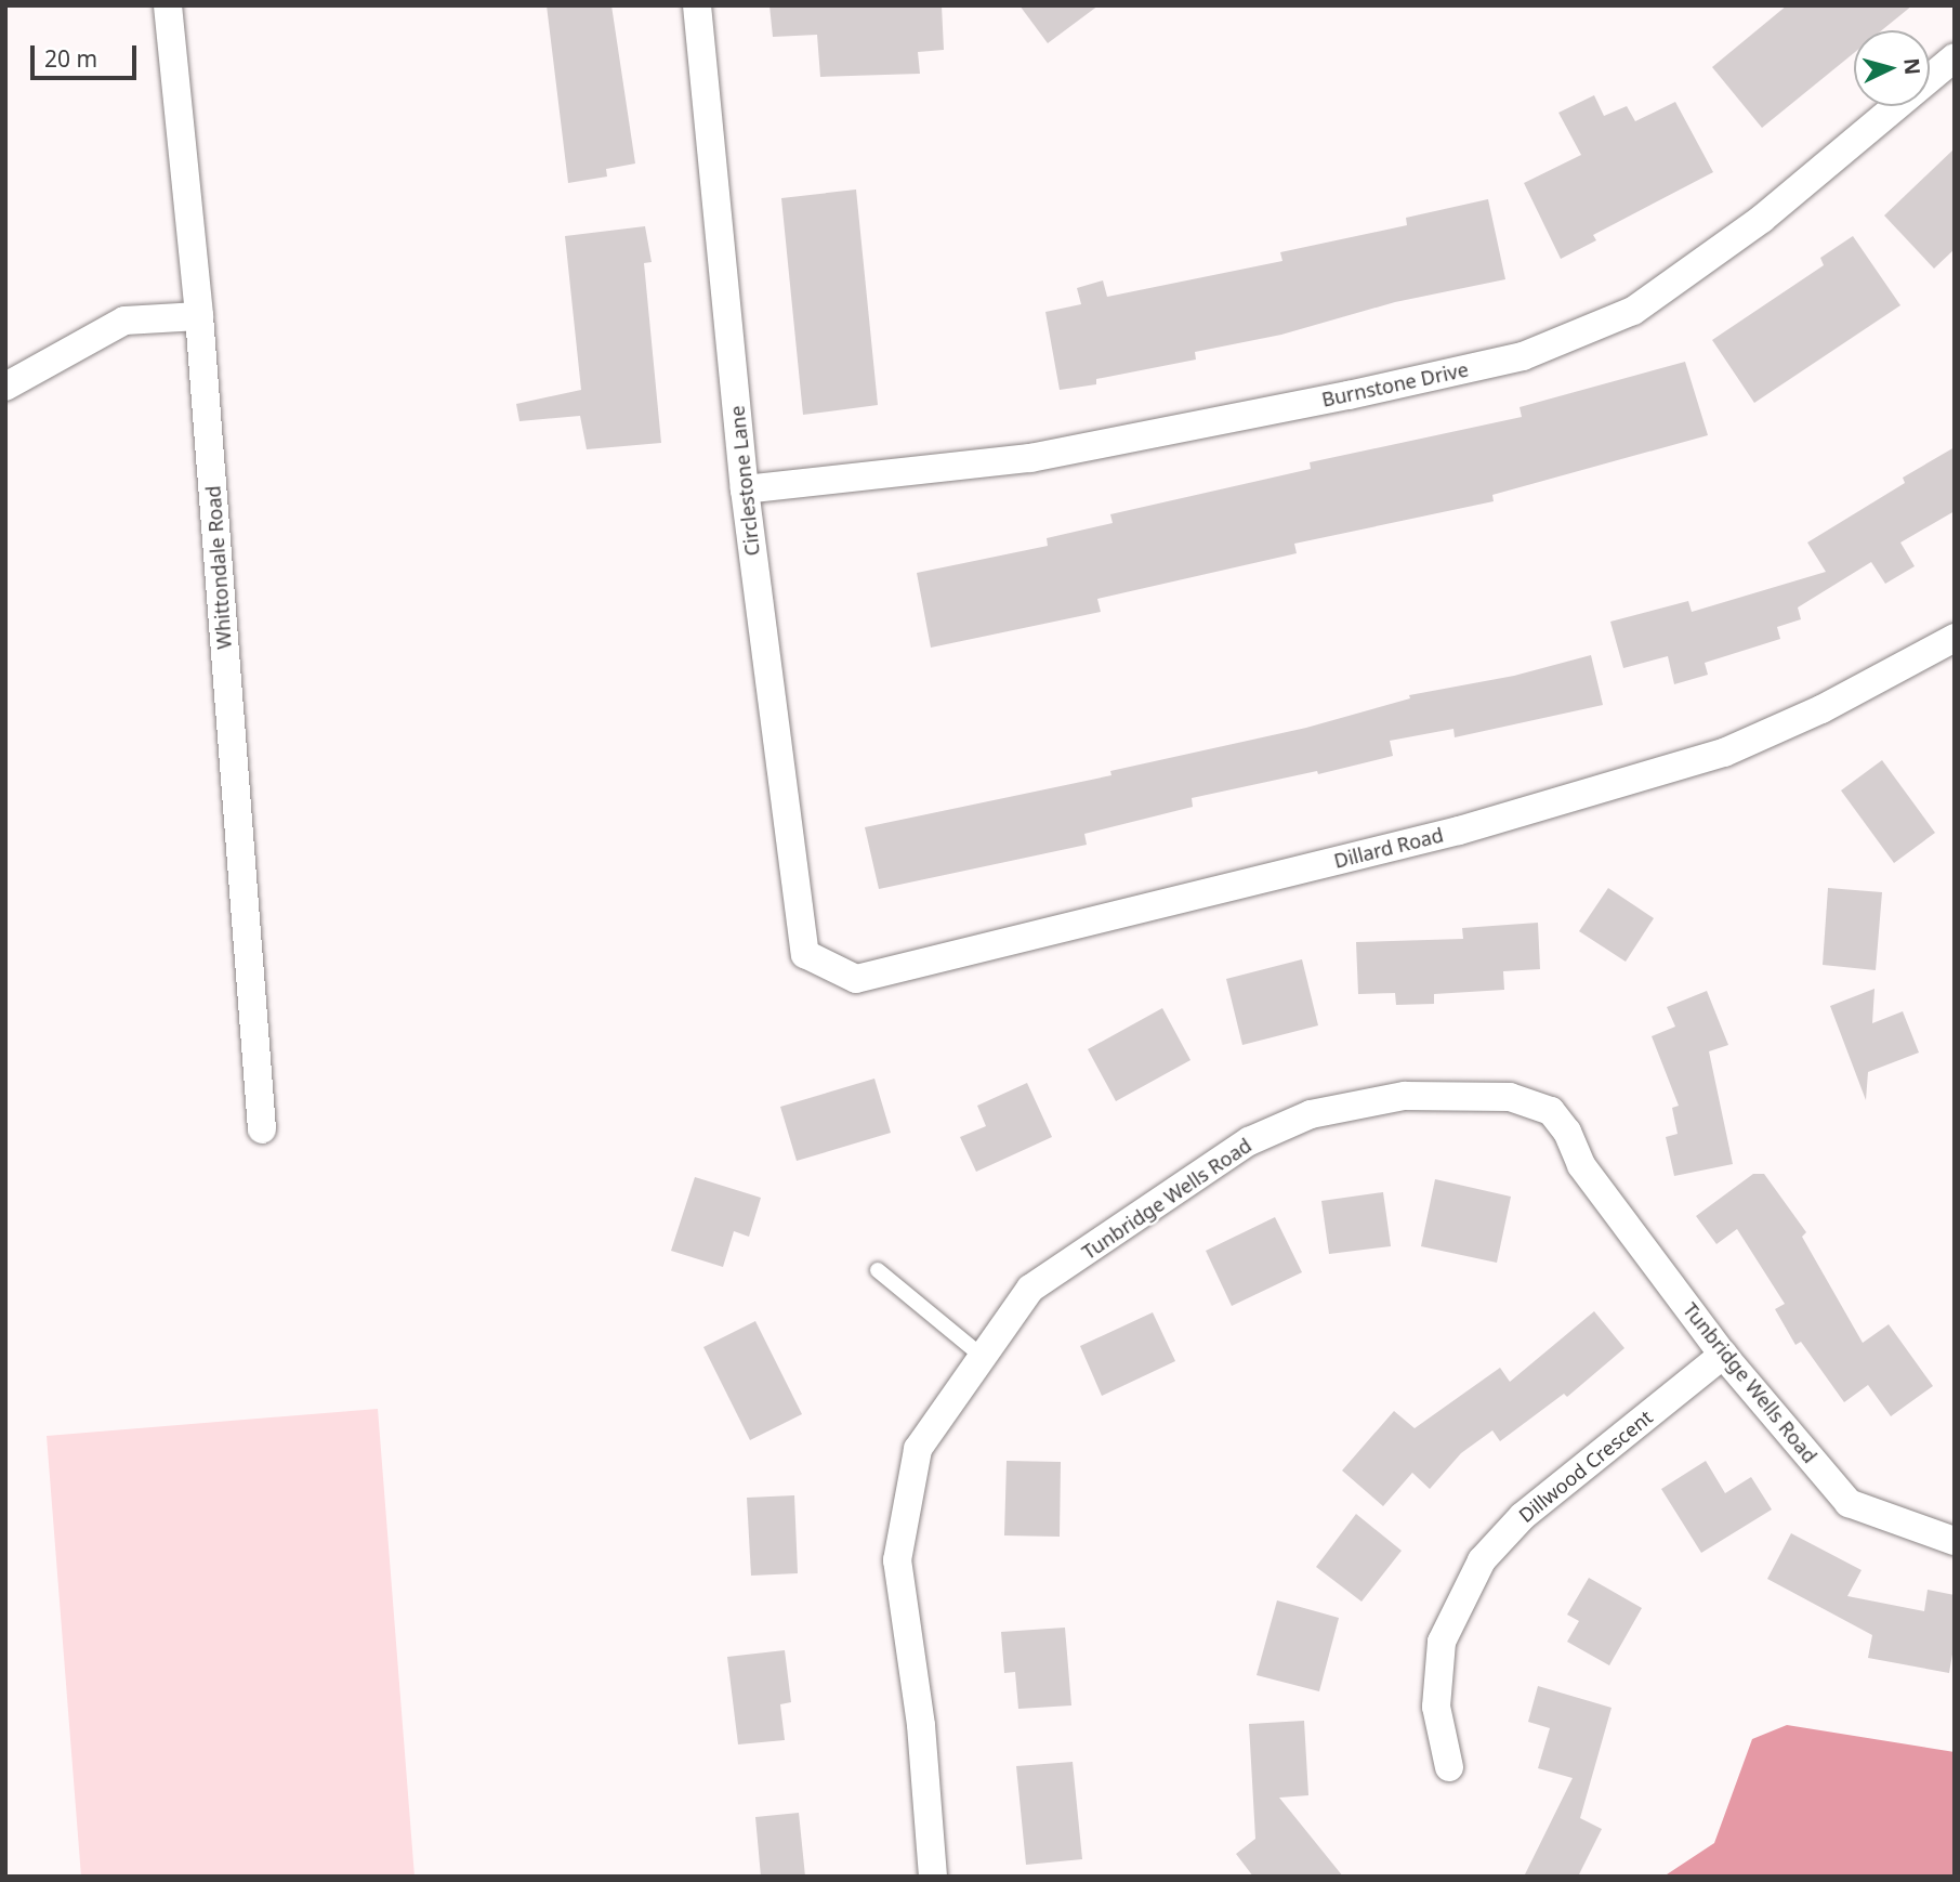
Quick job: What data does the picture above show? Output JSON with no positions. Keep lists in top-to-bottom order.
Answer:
{
  "streets": {
    "street": [
      "Burnstone Drive",
      "Circlestone Lane",
      "Whittondale Road",
      "Dillard Road",
      "Tunbridge Wells Road",
      "Dillwood Crescent"
    ]
  },
  "crossings": [
    ["Burnstone Drive", "Circlestone Lane"],
    ["Circlestone Lane", "Dillard Road"],
    ["Tunbridge Wells Road", "Dillwood Crescent"]
  ],
  "scale_bar": "20 m",
  "north": "right"
}
